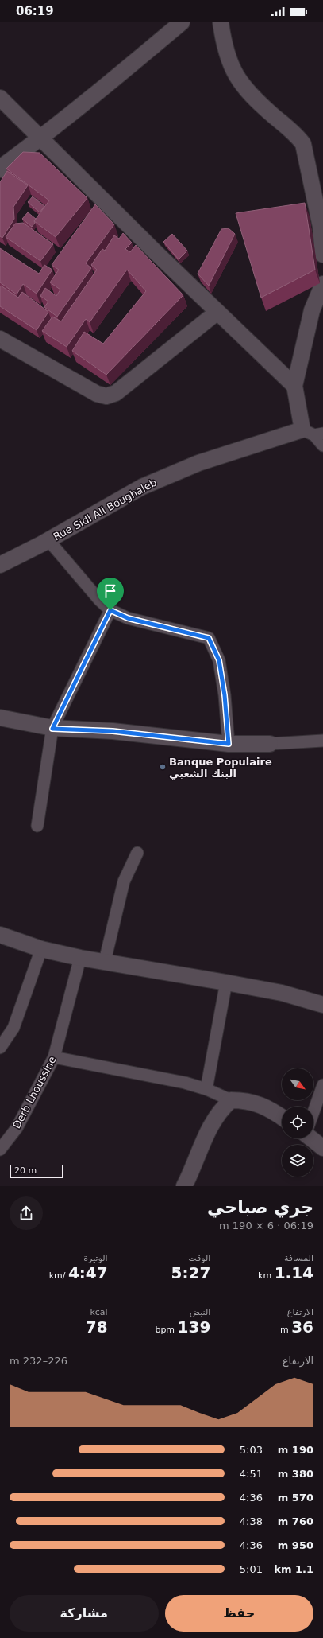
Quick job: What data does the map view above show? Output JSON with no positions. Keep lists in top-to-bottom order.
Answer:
{
  "streets": {
    "street": ["Rue Sidi Ali Boughaleb", "Derb Lhoussine"]
  },
  "places": ["Banque Populaire البنك الشعبي"],
  "scale_bar": "20 m",
  "north": "bottom right",
  "page": {
    "status": "06:19",
    "scale": "20 m",
    "heading": ["جري صباحي", "06:19 · 6 × 190 m"],
    "stats": [
      ["المسافة", "1.14 km"],
      ["الوقت", "5:27"],
      ["الوتيرة", "4:47 /km"],
      ["الارتفاع", "36 m"],
      ["النبض", "139 bpm"],
      ["kcal", "78"]
    ],
    "chart": ["الارتفاع", "226–232 m"],
    "list": [
      {
        "name": "190 m",
        "note": "5:03"
      },
      {
        "name": "380 m",
        "note": "4:51"
      },
      {
        "name": "570 m",
        "note": "4:36"
      },
      {
        "name": "760 m",
        "note": "4:38"
      },
      {
        "name": "950 m",
        "note": "4:36"
      },
      {
        "name": "1.1 km",
        "note": "5:01"
      }
    ],
    "buttons": ["حفظ", "مشاركة"]
  }
}
